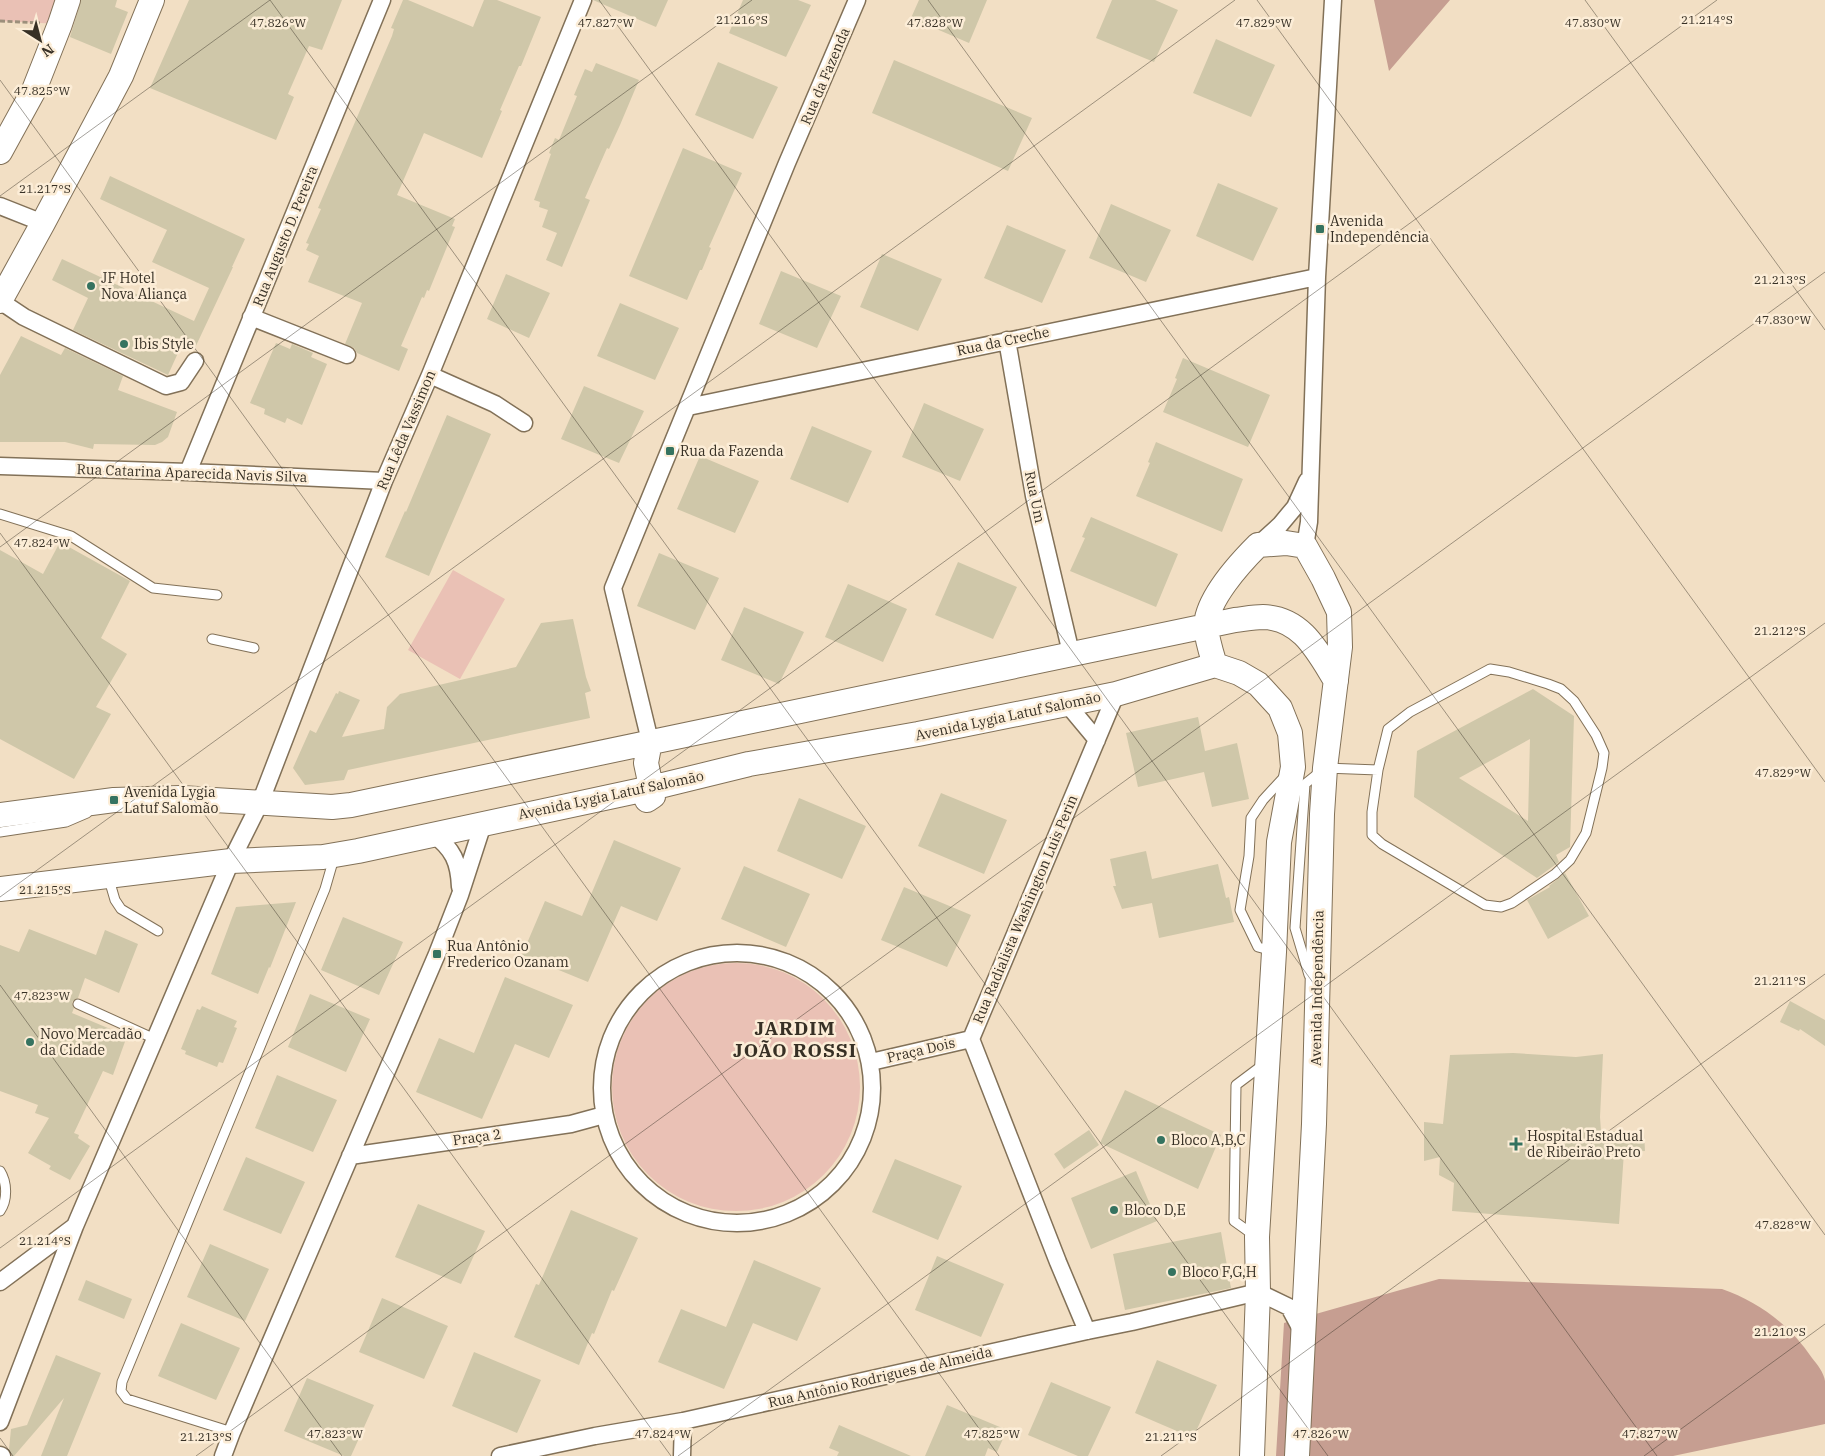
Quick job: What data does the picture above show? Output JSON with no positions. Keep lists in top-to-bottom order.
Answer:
{
  "streets": {
    "main road": ["Avenida Lygia Latuf Salomão", "Avenida Independência"],
    "street": [
      "Rua da Fazenda",
      "Rua Augusto D. Pereira",
      "Rua da Creche",
      "Rua Lêda Vassimon",
      "Rua Catarina Aparecida Navis Silva",
      "Rua Um",
      "Rua Radialista Washington Luis Perin",
      "Praça Dois",
      "Praça 2",
      "Rua Antônio Rodrigues de Almeida"
    ]
  },
  "crossings": [
    ["Rua da Fazenda", "Rua da Creche"],
    ["Rua Augusto D. Pereira", "Rua Catarina Aparecida Navis Silva"],
    ["Rua da Creche", "Rua Um"],
    ["Rua Lêda Vassimon", "Rua Catarina Aparecida Navis Silva"],
    ["Rua Lêda Vassimon", "Avenida Lygia Latuf Salomão"],
    ["Avenida Lygia Latuf Salomão", "Rua Radialista Washington Luis Perin"],
    ["Rua Radialista Washington Luis Perin", "Praça Dois"],
    ["Rua Radialista Washington Luis Perin", "Rua Antônio Rodrigues de Almeida"]
  ],
  "districts": ["JARDIM JOÃO ROSSI"],
  "places": {
    "transit": [
      "Avenida Independência",
      "Rua da Fazenda",
      "Avenida Lygia Latuf Salomão",
      "Rua Antônio Frederico Ozanam"
    ],
    "other": [
      "JF Hotel Nova Aliança",
      "Ibis Style",
      "Novo Mercadão da Cidade",
      "Bloco A,B,C",
      "Bloco D,E",
      "Bloco F,G,H"
    ],
    "health": ["Hospital Estadual de Ribeirão Preto"]
  },
  "north": "bottom right",
  "coordinates": [
    "21.216°S",
    "21.214°S",
    "47.826°W",
    "47.827°W",
    "47.828°W",
    "47.829°W",
    "47.830°W",
    "47.825°W",
    "21.217°S",
    "21.213°S",
    "47.824°W",
    "21.212°S",
    "21.215°S",
    "21.211°S",
    "47.823°W",
    "21.210°S"
  ]
}
